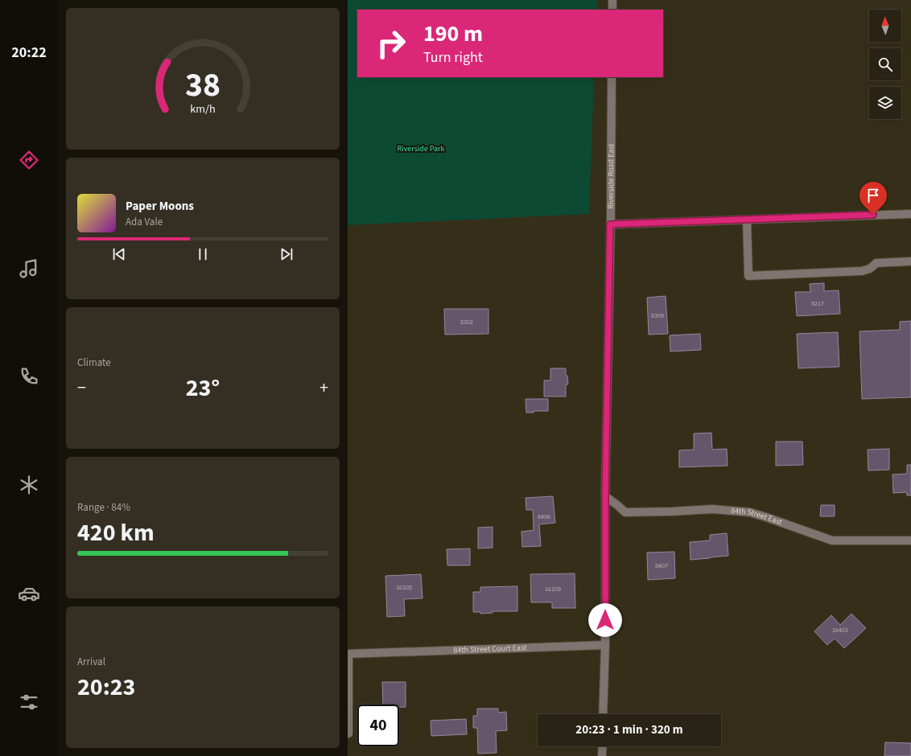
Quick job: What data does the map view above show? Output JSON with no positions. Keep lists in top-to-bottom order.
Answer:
{
  "streets": {
    "street": ["Riverside Road East", "84th Street East", "84th Street Court East"]
  },
  "crossings": [
    ["Riverside Road East", "84th Street East"],
    ["Riverside Road East", "84th Street Court East"]
  ],
  "parks": ["Riverside Park"],
  "house_numbers": [
    "8217",
    "8309",
    "8302",
    "8406",
    "8407",
    "16105",
    "16109",
    "16402"
  ],
  "north": "top",
  "page": {
    "tabs": "20:22",
    "turn": ["190 m", "Turn right"],
    "song": ["Paper Moons", "Ada Vale"],
    "tile": [
      "Climate",
      ["Range · 84%", "420 km"],
      ["Arrival", "20:23"]
    ],
    "heat": ["−", "23°", "+"],
    "limit": "40",
    "trip": "20:23 · 1 min · 320 m",
    "gauge": ["38", "km/h"]
  }
}
